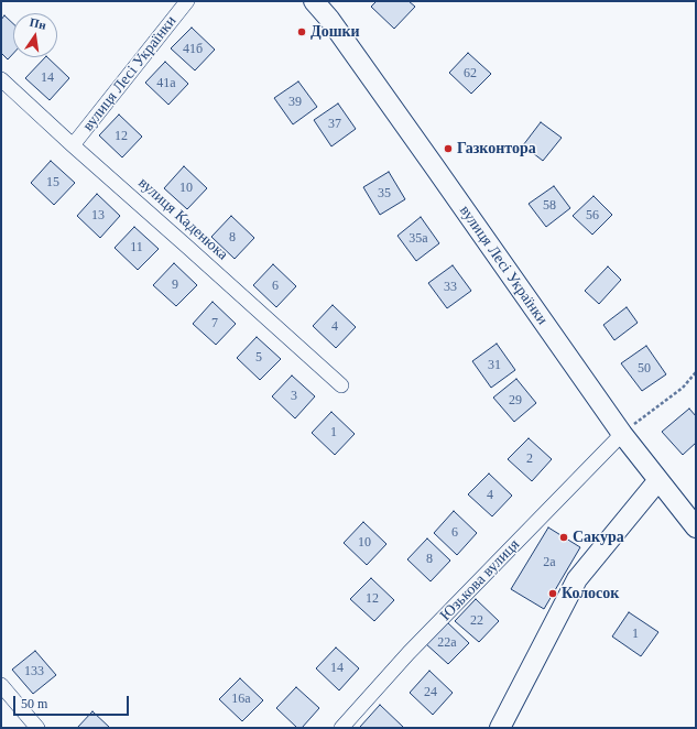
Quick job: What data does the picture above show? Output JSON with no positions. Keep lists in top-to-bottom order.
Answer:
{
  "streets": {
    "main road": ["вулиця Лесі Українки"],
    "street": ["вулиця Каденюка", "Юзькова вулиця"]
  },
  "crossings": [
    ["вулиця Лесі Українки", "вулиця Каденюка"],
    ["вулиця Лесі Українки", "Юзькова вулиця"]
  ],
  "places": [
    "Дошки",
    "Газконтора",
    "Сакура",
    "Колосок"
  ],
  "house_numbers": [
    "41б",
    "62",
    "14",
    "41а",
    "39",
    "37",
    "12",
    "15",
    "10",
    "35",
    "58",
    "13",
    "56",
    "8",
    "35а",
    "11",
    "9",
    "6",
    "33",
    "7",
    "4",
    "5",
    "31",
    "50",
    "3",
    "29",
    "1",
    "2",
    "4",
    "6",
    "10",
    "8",
    "2а",
    "12",
    "22",
    "1",
    "22а",
    "14",
    "133",
    "24",
    "16а"
  ],
  "scale_bar": "50 m",
  "north": "top"
}
